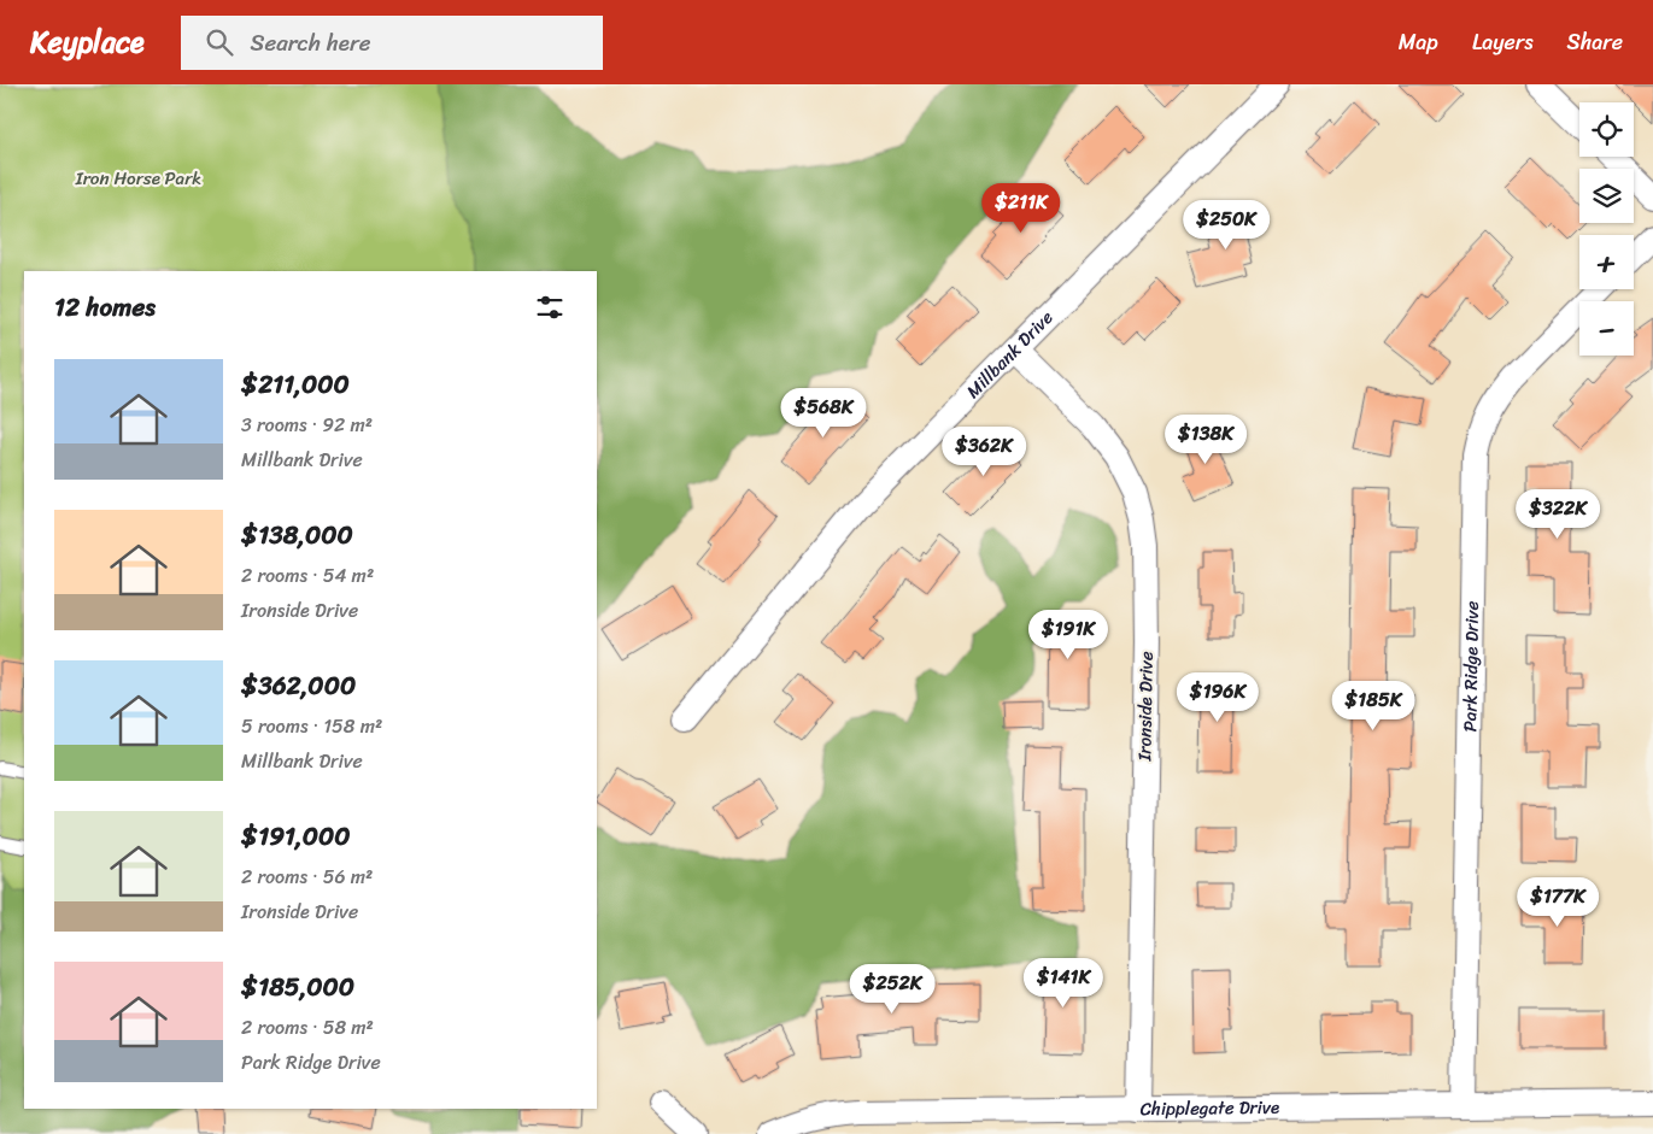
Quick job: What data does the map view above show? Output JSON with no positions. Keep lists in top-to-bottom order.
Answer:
{
  "streets": {
    "street": [
      "Millbank Drive",
      "Park Ridge Drive",
      "Ironside Drive",
      "Chipplegate Drive"
    ]
  },
  "crossings": [
    ["Millbank Drive", "Ironside Drive"],
    ["Park Ridge Drive", "Chipplegate Drive"],
    ["Ironside Drive", "Chipplegate Drive"]
  ],
  "parks": ["Iron Horse Park"],
  "page": {
    "header": "Keyplace",
    "search": "Search here",
    "nav": ["Map", "Layers", "Share"],
    "map_buttons": ["+", "−"],
    "price": [
      "$211K",
      "$250K",
      "$568K",
      "$138K",
      "$362K",
      "$322K",
      "$191K",
      "$196K",
      "$185K",
      "$177K",
      "$141K",
      "$252K"
    ],
    "heading": "12 homes",
    "list": [
      {
        "name": "$211,000",
        "note": "3 rooms · 92 m² · Millbank Drive"
      },
      {
        "name": "$138,000",
        "note": "2 rooms · 54 m² · Ironside Drive"
      },
      {
        "name": "$362,000",
        "note": "5 rooms · 158 m² · Millbank Drive"
      },
      {
        "name": "$191,000",
        "note": "2 rooms · 56 m² · Ironside Drive"
      },
      {
        "name": "$185,000",
        "note": "2 rooms · 58 m² · Park Ridge Drive"
      }
    ]
  }
}
